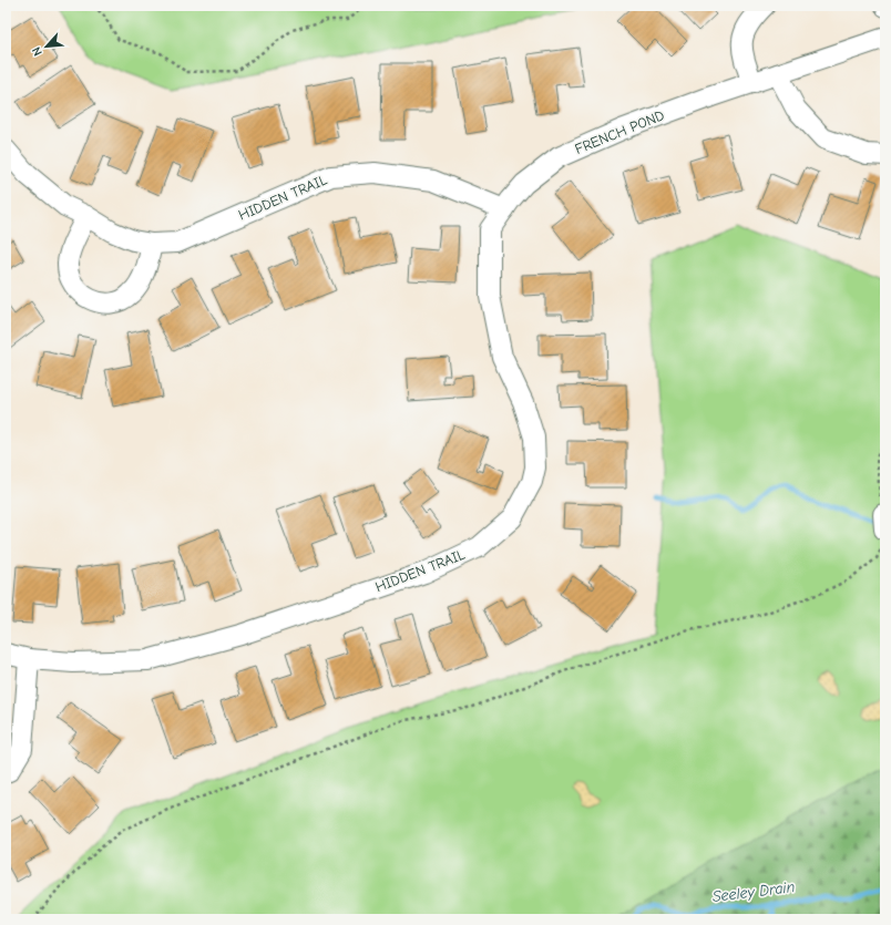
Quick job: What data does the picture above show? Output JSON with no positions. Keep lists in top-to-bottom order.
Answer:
{
  "streets": {
    "street": ["FRENCH POND", "HIDDEN TRAIL"]
  },
  "crossings": [
    ["FRENCH POND", "HIDDEN TRAIL"]
  ],
  "water": ["Seeley Drain"],
  "north": "bottom left"
}
